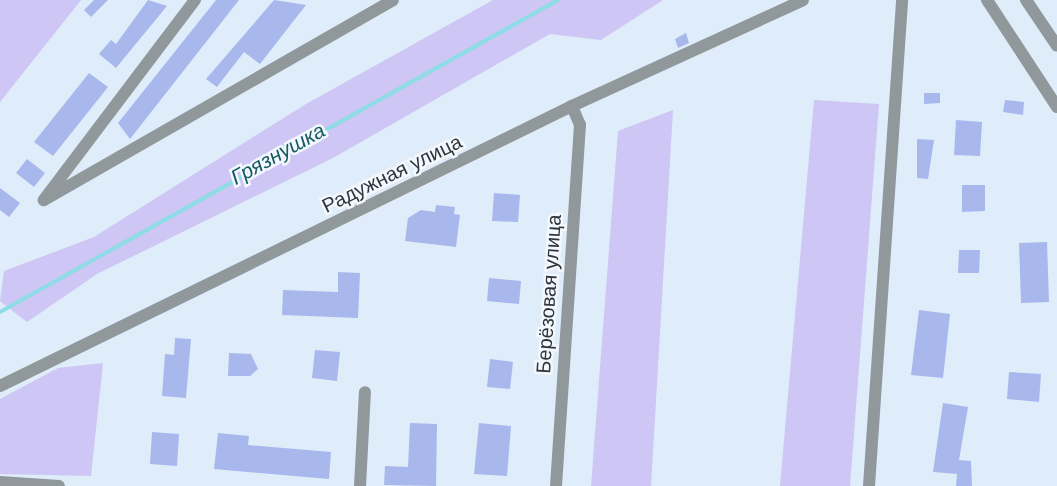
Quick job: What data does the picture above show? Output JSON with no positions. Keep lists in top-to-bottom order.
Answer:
{
  "streets": {
    "street": ["Радужная улица", "Берёзовая улица"]
  },
  "crossings": [
    ["Радужная улица", "Берёзовая улица"]
  ],
  "water": ["Грязнушка"]
}
